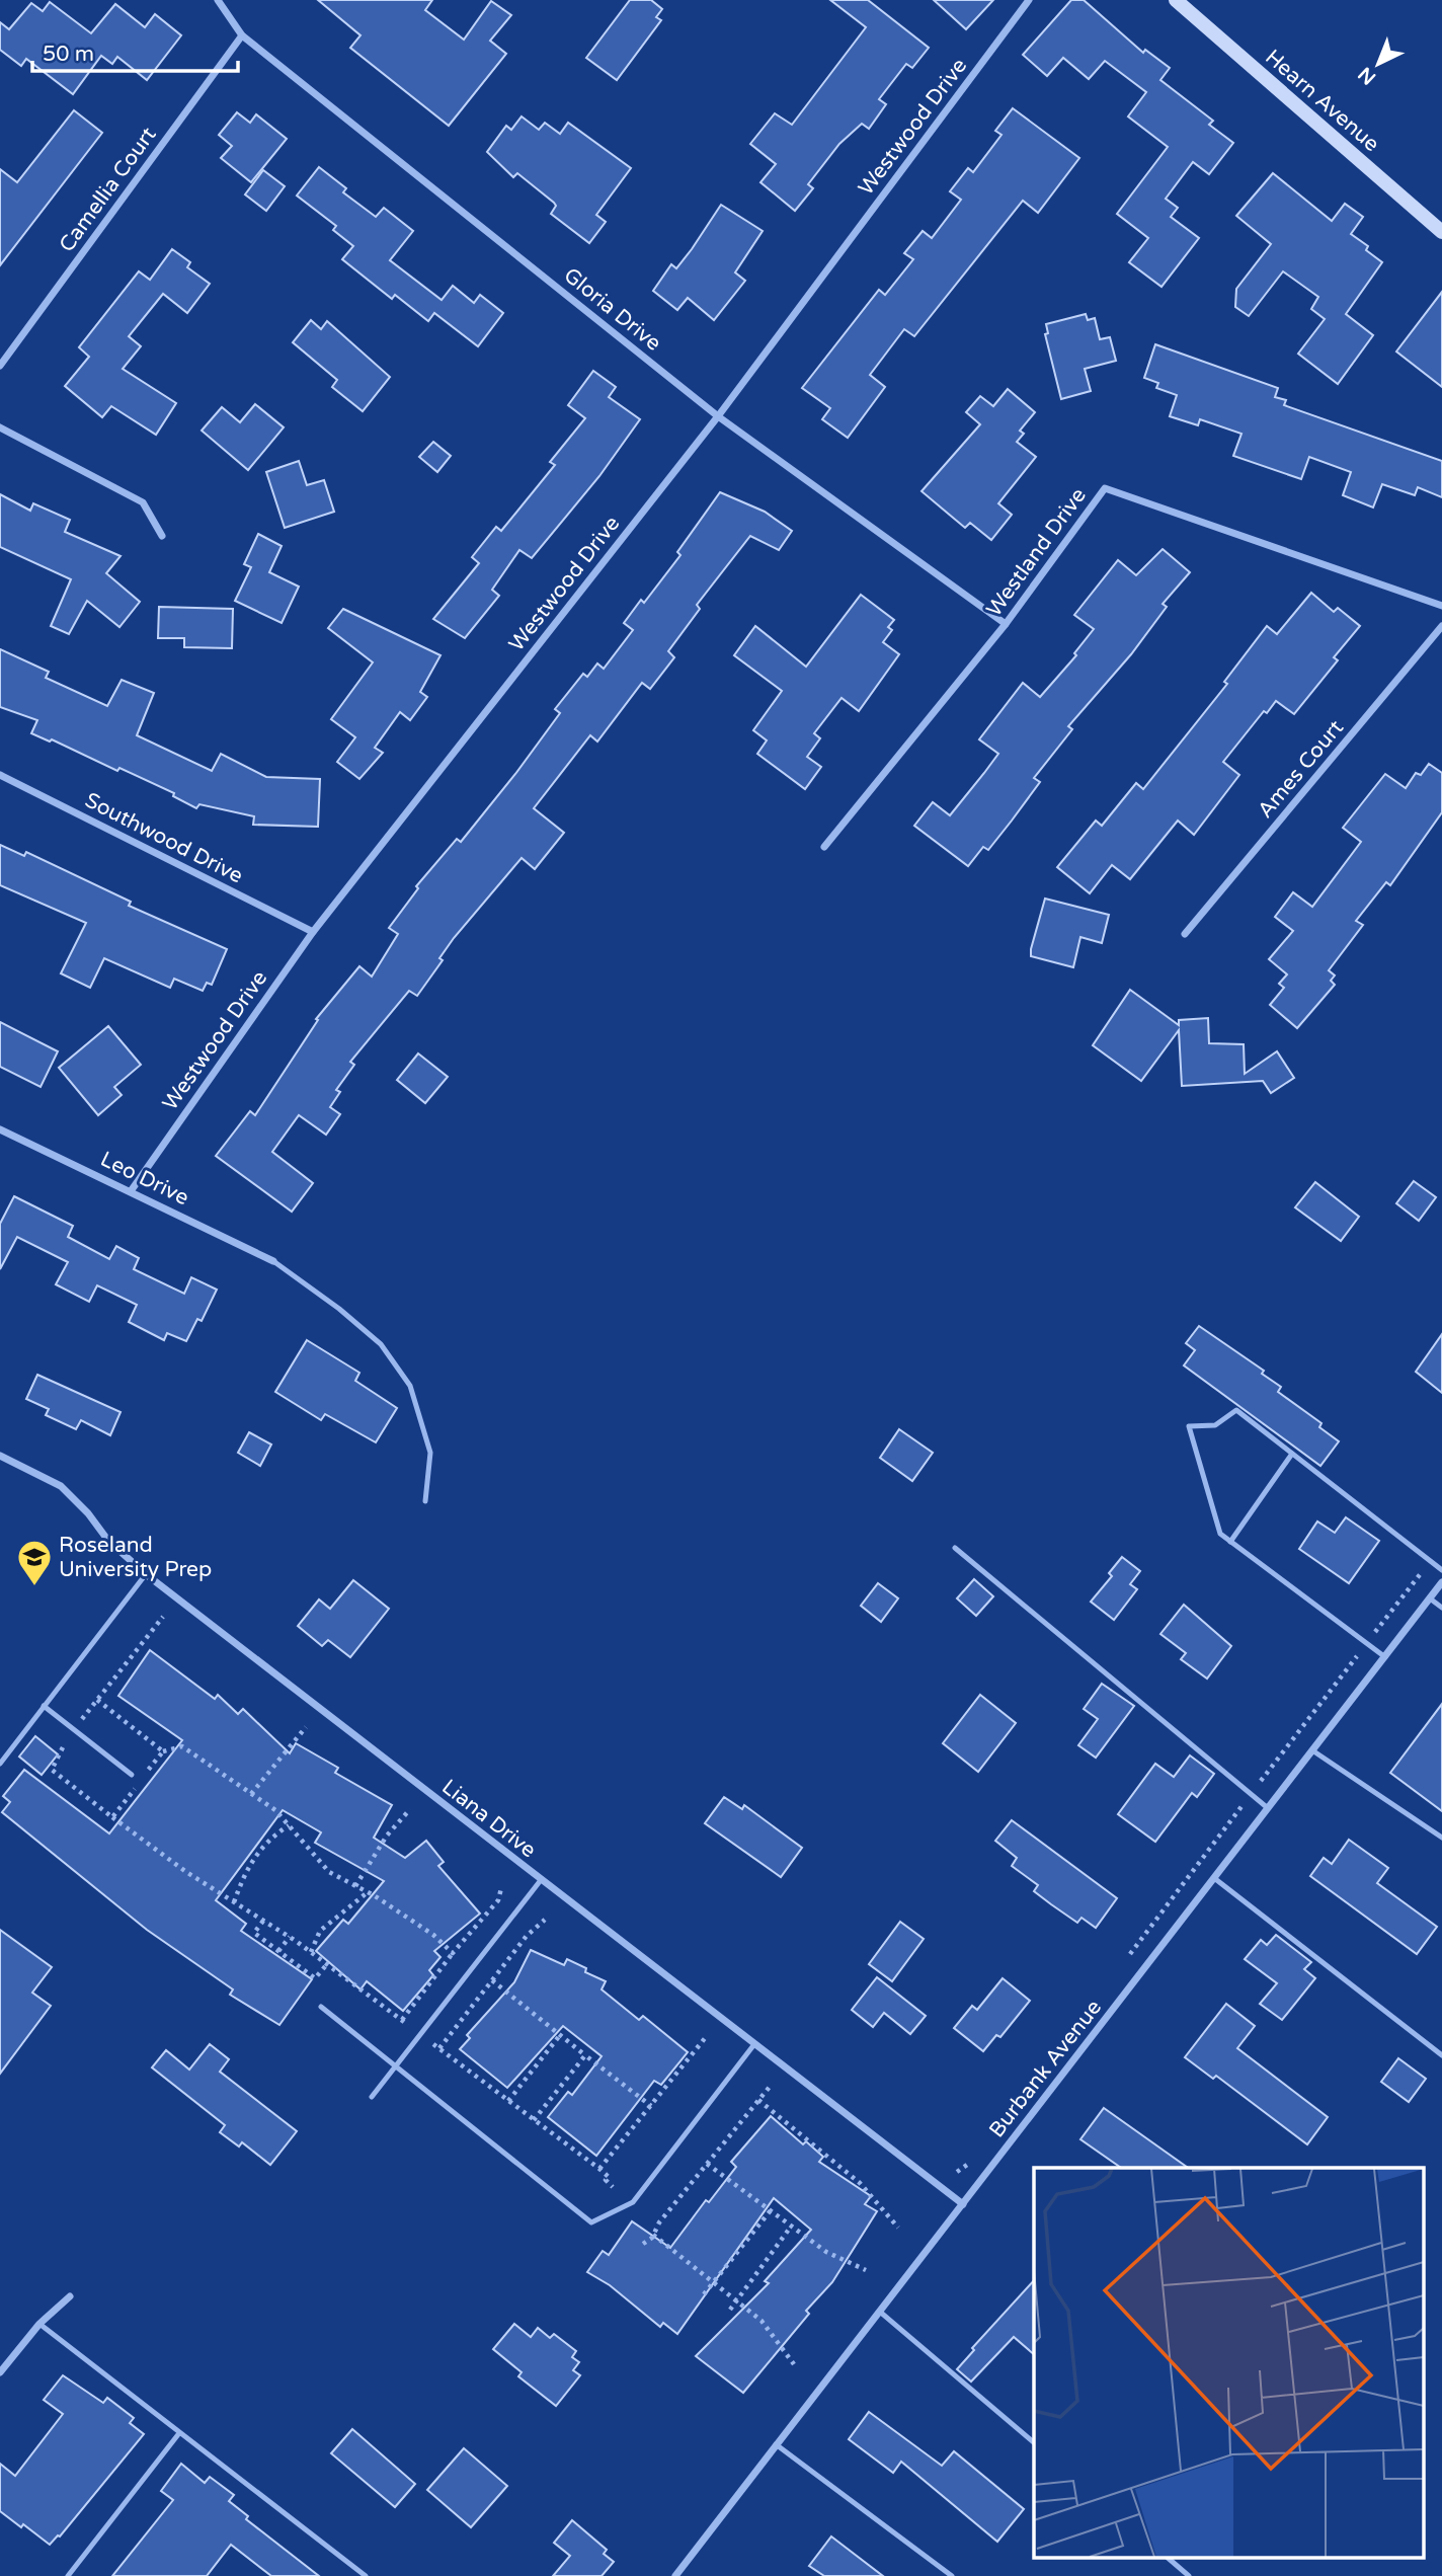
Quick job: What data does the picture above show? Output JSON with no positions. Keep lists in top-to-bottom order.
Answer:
{
  "streets": {
    "main road": ["Hearn Avenue"],
    "street": [
      "Westwood Drive",
      "Camellia Court",
      "Gloria Drive",
      "Westland Drive",
      "Ames Court",
      "Southwood Drive",
      "Leo Drive",
      "Liana Drive",
      "Burbank Avenue"
    ]
  },
  "crossings": [
    ["Westwood Drive", "Gloria Drive"],
    ["Westwood Drive", "Southwood Drive"],
    ["Westwood Drive", "Leo Drive"],
    ["Camellia Court", "Gloria Drive"],
    ["Gloria Drive", "Westland Drive"],
    ["Liana Drive", "Burbank Avenue"]
  ],
  "places": {
    "school or university": ["Roseland University Prep"]
  },
  "scale_bar": "50 m",
  "north": "bottom left"
}
